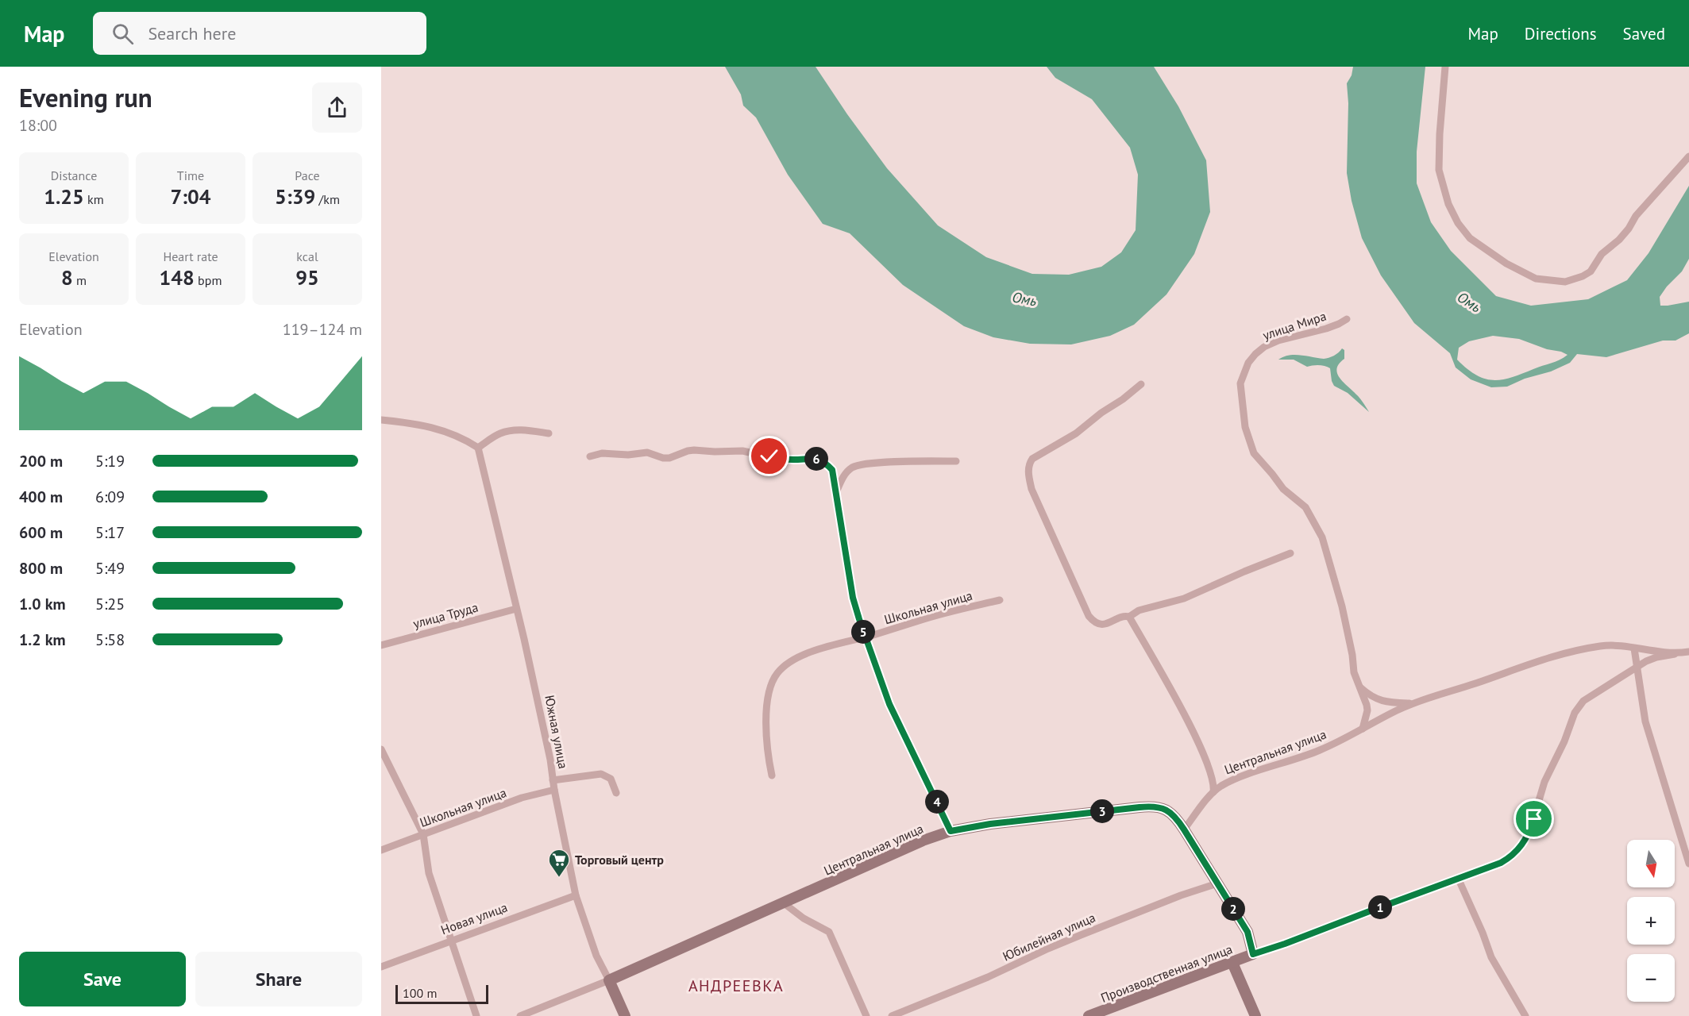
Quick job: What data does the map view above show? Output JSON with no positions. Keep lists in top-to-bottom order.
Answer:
{
  "streets": {
    "street": [
      "улица Мира",
      "Школьная улица",
      "улица Труда",
      "Южная улица",
      "Центральная улица",
      "Новая улица",
      "Юбилейная улица",
      "Производственная улица"
    ]
  },
  "crossings": [
    ["Школьная улица", "Южная улица"],
    ["улица Труда", "Южная улица"],
    ["Южная улица", "Центральная улица"],
    ["Южная улица", "Новая улица"]
  ],
  "districts": ["АНДРЕЕВКА"],
  "water": ["Омь"],
  "places": {
    "supermarket": ["Торговый центр"]
  },
  "scale_bar": "100 m",
  "north": "bottom",
  "page": {
    "header": "Map",
    "search": "Search here",
    "nav": ["Map", "Directions", "Saved"],
    "heading": ["Evening run", "18:00"],
    "stats": [
      ["Distance", "1.25 km"],
      ["Time", "7:04"],
      ["Pace", "5:39 /km"],
      ["Elevation", "8 m"],
      ["Heart rate", "148 bpm"],
      ["kcal", "95"]
    ],
    "chart": ["Elevation", "119–124 m"],
    "list": [
      {
        "name": "200 m",
        "note": "5:19"
      },
      {
        "name": "400 m",
        "note": "6:09"
      },
      {
        "name": "600 m",
        "note": "5:17"
      },
      {
        "name": "800 m",
        "note": "5:49"
      },
      {
        "name": "1.0 km",
        "note": "5:25"
      },
      {
        "name": "1.2 km",
        "note": "5:58"
      }
    ],
    "pins": [
      "6",
      "5",
      "4",
      "3",
      "1",
      "2"
    ],
    "map_buttons": ["+", "−"],
    "buttons": ["Save", "Share"],
    "scale": "100 m"
  }
}
